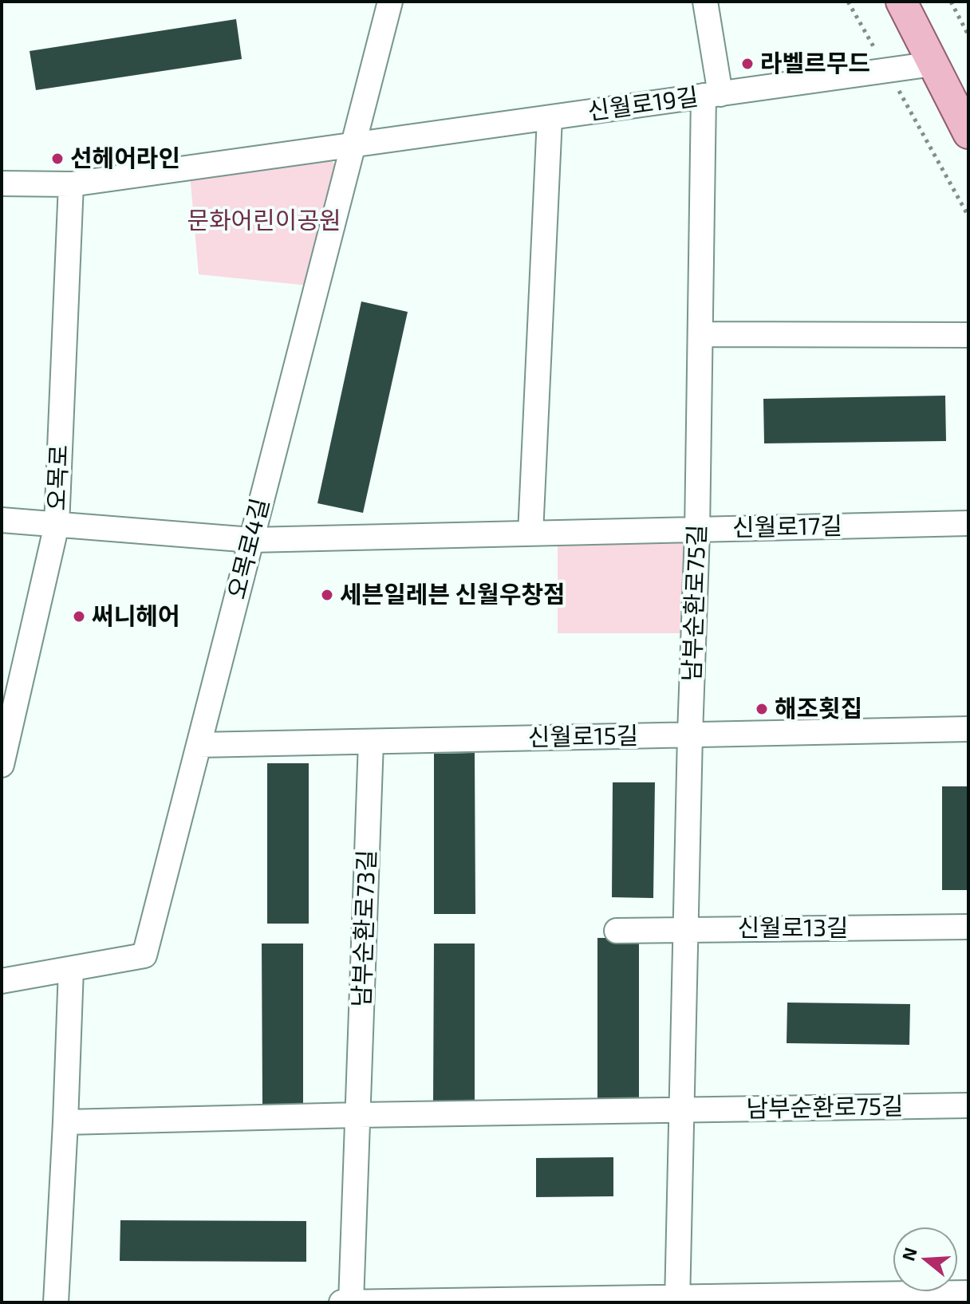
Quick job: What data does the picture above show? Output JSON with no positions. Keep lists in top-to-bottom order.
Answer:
{
  "streets": {
    "street": [
      "신월로19길",
      "오목로",
      "신월로17길",
      "오목로4길",
      "남부순환로75길",
      "신월로15길",
      "남부순환로73길",
      "신월로13길"
    ]
  },
  "crossings": [
    ["신월로19길", "오목로4길"],
    ["신월로19길", "남부순환로75길"],
    ["오목로", "신월로17길"],
    ["신월로17길", "오목로4길"],
    ["신월로17길", "남부순환로75길"],
    ["오목로4길", "신월로15길"],
    ["남부순환로75길", "신월로15길"],
    ["남부순환로75길", "신월로13길"],
    ["신월로15길", "남부순환로73길"]
  ],
  "parks": ["문화어린이공원"],
  "places": [
    "라벨르무드",
    "선헤어라인",
    "세븐일레븐 신월우창점",
    "써니헤어",
    "해조횟집"
  ],
  "north": "left"
}
